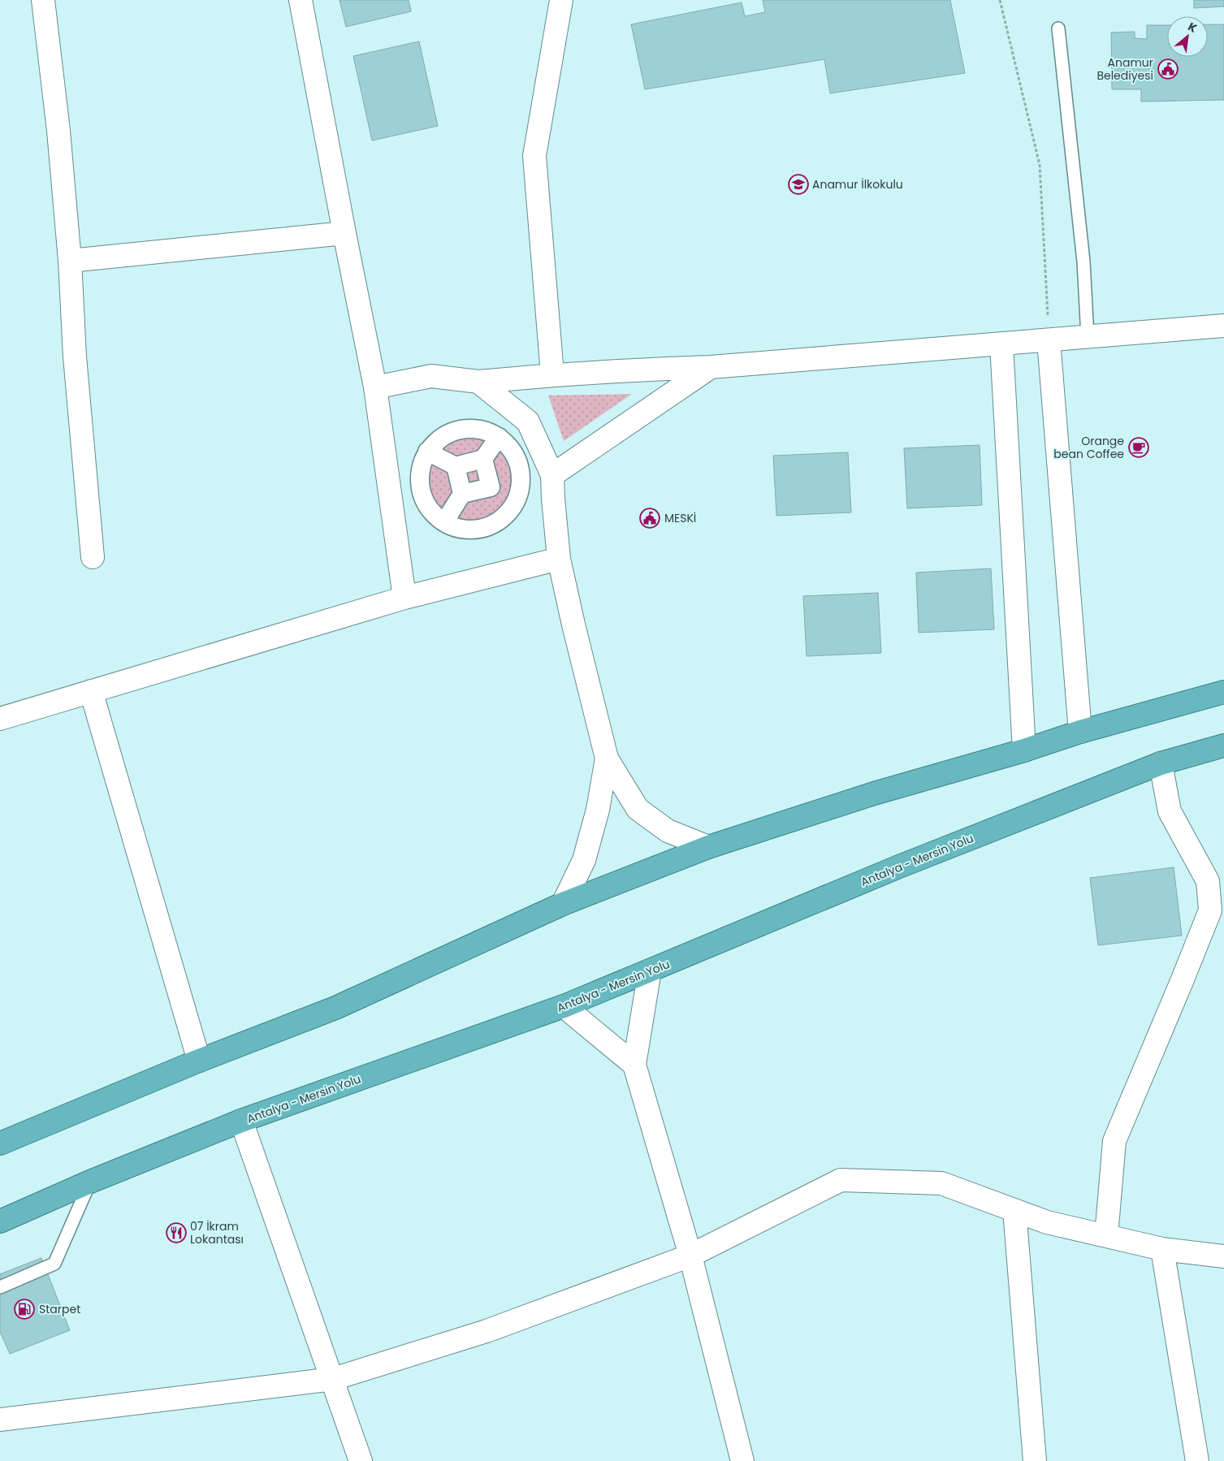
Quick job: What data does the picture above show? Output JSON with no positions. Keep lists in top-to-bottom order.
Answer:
{
  "streets": {
    "highway": ["Antalya - Mersin Yolu"]
  },
  "places": {
    "public building": ["Anamur Belediyesi", "MESKİ"],
    "school or university": ["Anamur İlkokulu"],
    "cafe": ["Orange bean Coffee"],
    "restaurant": ["07 İkram Lokantası"],
    "fuel station": ["Starpet"]
  },
  "north": "top right"
}
